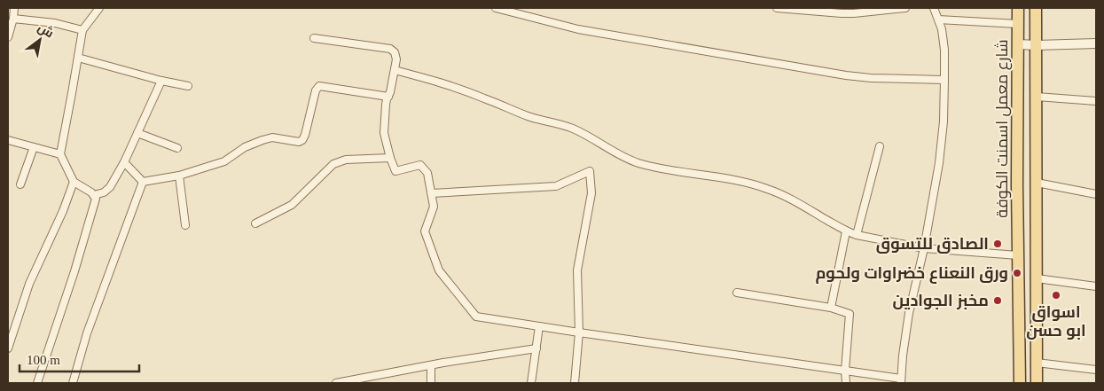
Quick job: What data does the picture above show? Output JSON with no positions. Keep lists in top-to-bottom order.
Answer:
{
  "streets": {
    "main road": ["شارع معمل اسمنت الكوفة"]
  },
  "places": [
    "الصادق للتسوق",
    "ورق النعناع خضراوات ولحوم",
    "اسواق ابو حسن",
    "مخبز الجوادين"
  ],
  "scale_bar": "100 m",
  "north": "top right"
}
